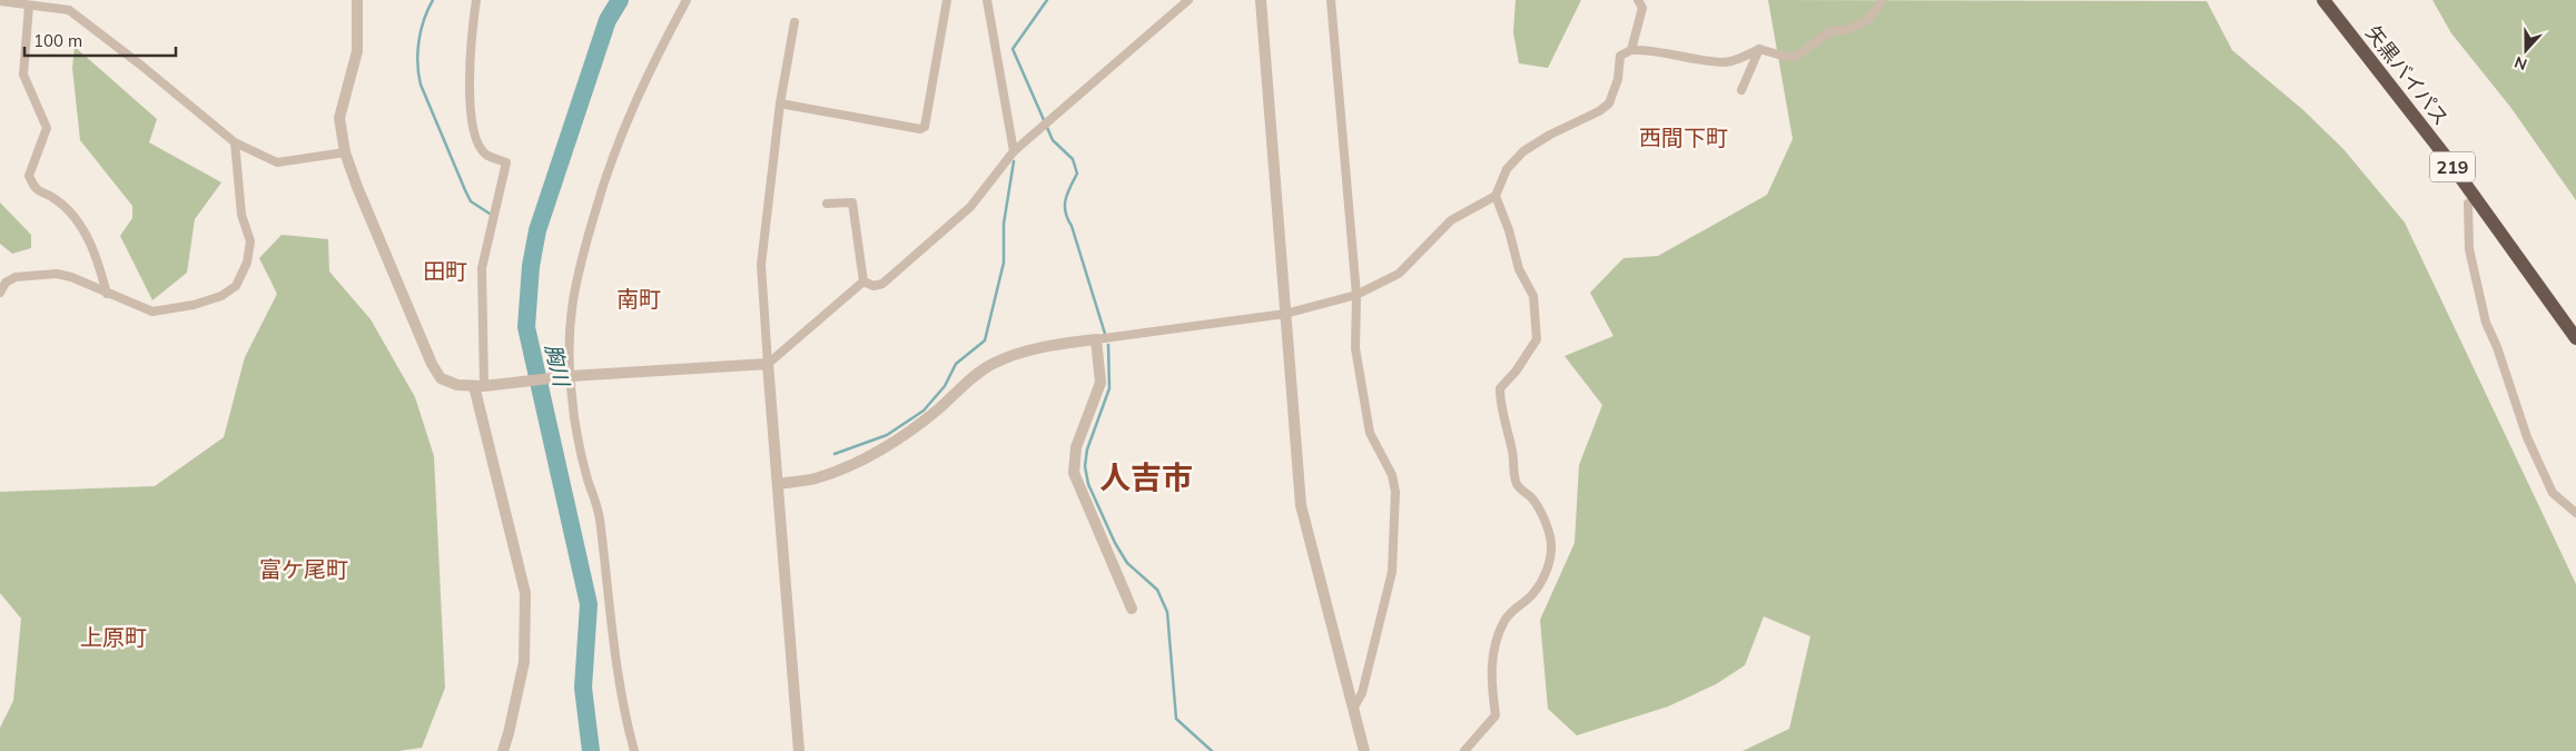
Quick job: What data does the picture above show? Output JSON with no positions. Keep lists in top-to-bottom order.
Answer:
{
  "streets": {
    "highway": ["矢黒バイパス", "219"]
  },
  "districts": [
    "西間下町",
    "田町",
    "南町",
    "人吉市",
    "富ケ尾町",
    "上原町"
  ],
  "water": ["胸川"],
  "scale_bar": "100 m",
  "north": "bottom"
}
